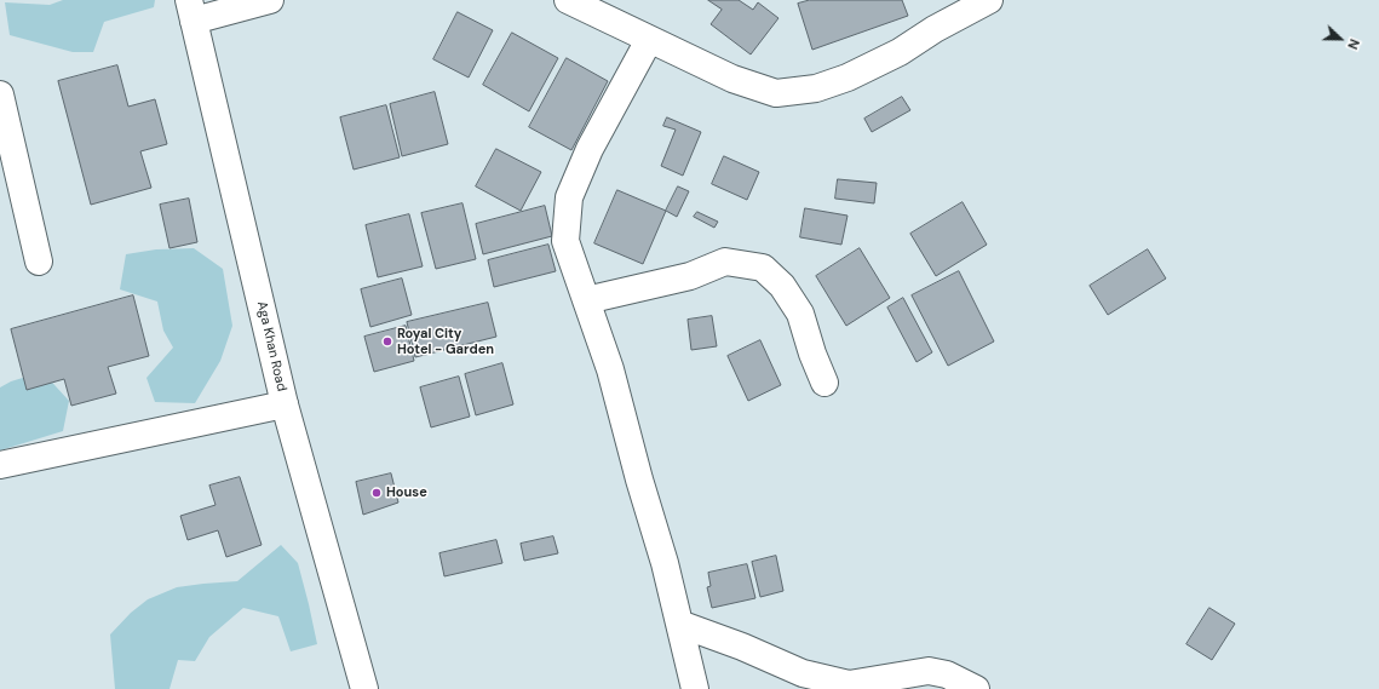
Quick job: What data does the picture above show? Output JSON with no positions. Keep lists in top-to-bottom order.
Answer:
{
  "streets": {
    "street": ["Aga Khan Road"]
  },
  "places": ["Royal City Hotel - Garden", "House"],
  "north": "right"
}
